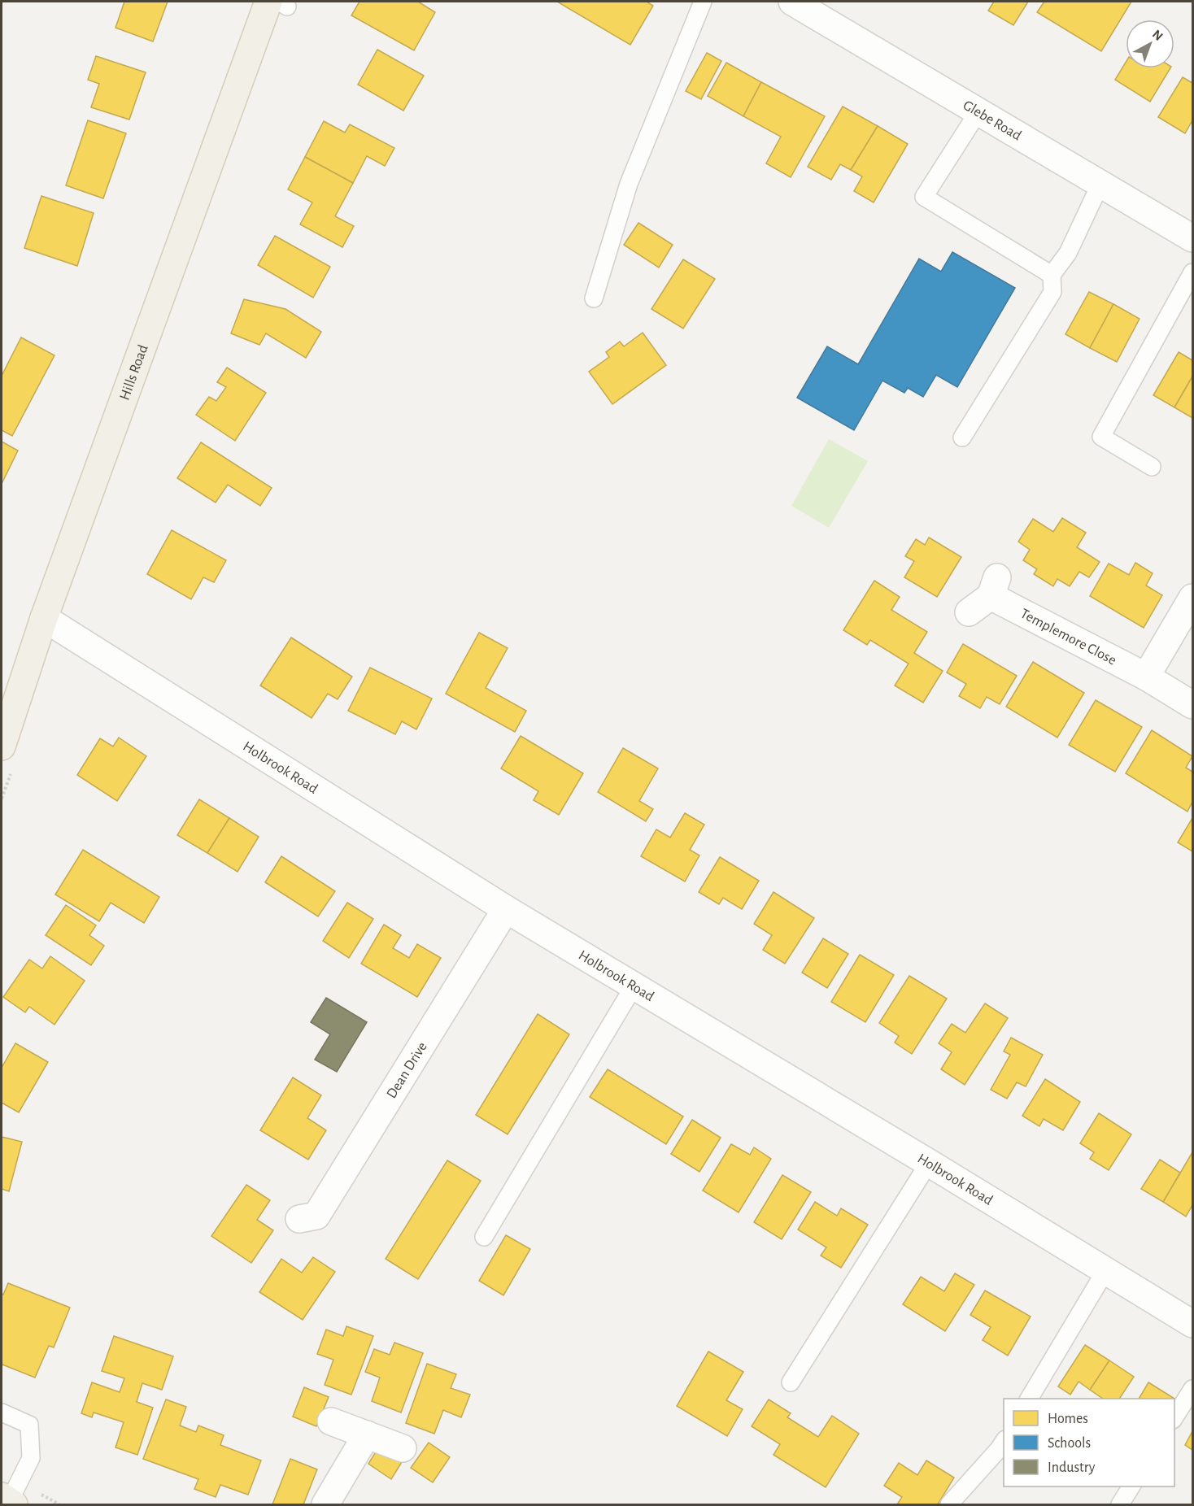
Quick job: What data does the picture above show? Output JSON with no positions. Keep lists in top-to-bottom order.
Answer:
{
  "streets": {
    "main road": ["Hills Road"],
    "street": [
      "Glebe Road",
      "Templemore Close",
      "Holbrook Road",
      "Dean Drive"
    ]
  },
  "crossings": [
    ["Hills Road", "Holbrook Road"],
    ["Holbrook Road", "Dean Drive"]
  ],
  "legend": ["Homes", "Schools", "Industry"],
  "north": "top right"
}
